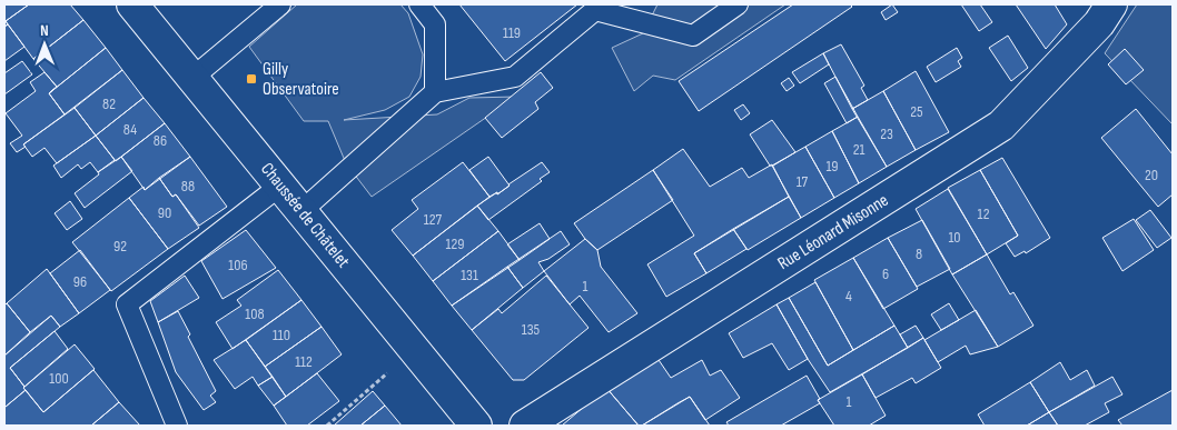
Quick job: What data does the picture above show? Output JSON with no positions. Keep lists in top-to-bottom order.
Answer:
{
  "streets": {
    "street": ["Chaussée de Châtelet", "Rue Léonard Misonne"]
  },
  "places": {
    "transit": ["Gilly Observatoire"]
  },
  "house_numbers": [
    "119",
    "82",
    "25",
    "84",
    "23",
    "86",
    "21",
    "19",
    "20",
    "17",
    "88",
    "90",
    "12",
    "127",
    "10",
    "129",
    "92",
    "8",
    "106",
    "6",
    "131",
    "96",
    "1",
    "4",
    "108",
    "135",
    "110",
    "112",
    "100",
    "1"
  ],
  "north": "top"
}
